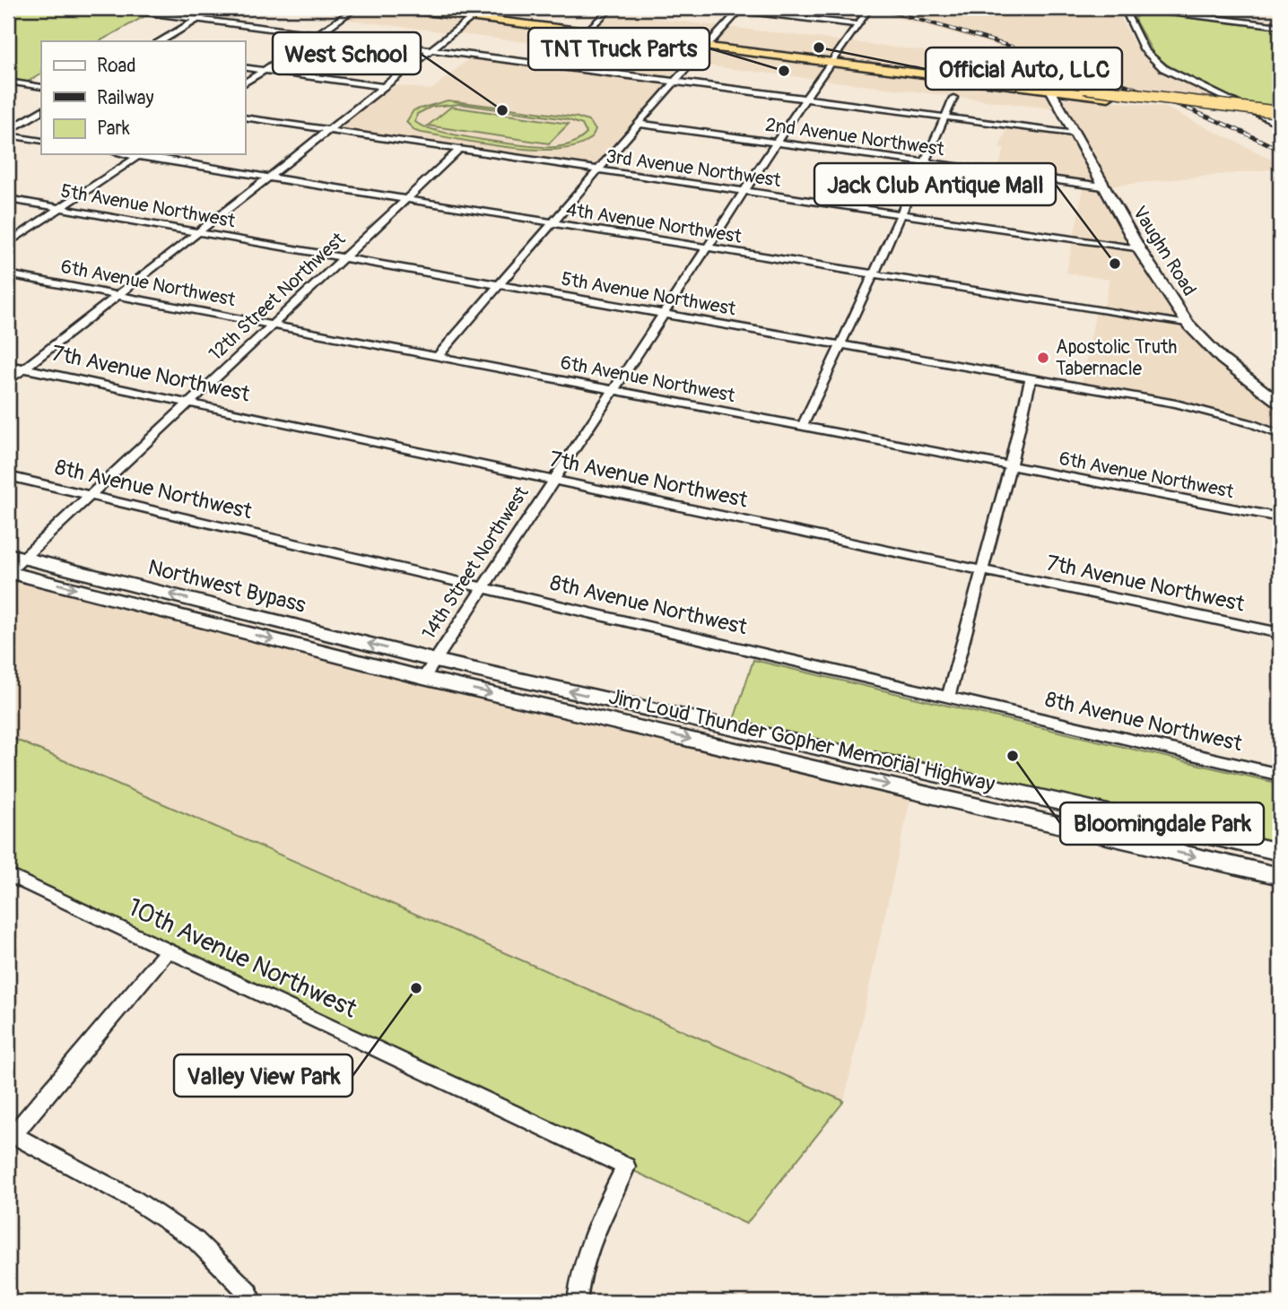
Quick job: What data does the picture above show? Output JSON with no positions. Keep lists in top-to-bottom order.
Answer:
{
  "streets": {
    "main road": ["Vaughn Road", "Northwest Bypass", "Jim Loud Thunder Gopher Memorial Highway"],
    "street": [
      "2nd Avenue Northwest",
      "3rd Avenue Northwest",
      "5th Avenue Northwest",
      "4th Avenue Northwest",
      "6th Avenue Northwest",
      "12th Street Northwest",
      "7th Avenue Northwest",
      "8th Avenue Northwest",
      "14th Street Northwest",
      "10th Avenue Northwest"
    ]
  },
  "crossings": [
    ["2nd Avenue Northwest", "Vaughn Road"],
    ["2nd Avenue Northwest", "14th Street Northwest"],
    ["3rd Avenue Northwest", "Vaughn Road"],
    ["3rd Avenue Northwest", "12th Street Northwest"],
    ["3rd Avenue Northwest", "14th Street Northwest"],
    ["5th Avenue Northwest", "12th Street Northwest"],
    ["5th Avenue Northwest", "14th Street Northwest"],
    ["4th Avenue Northwest", "Vaughn Road"],
    ["4th Avenue Northwest", "12th Street Northwest"],
    ["4th Avenue Northwest", "14th Street Northwest"],
    ["6th Avenue Northwest", "12th Street Northwest"],
    ["6th Avenue Northwest", "14th Street Northwest"],
    ["12th Street Northwest", "7th Avenue Northwest"],
    ["12th Street Northwest", "8th Avenue Northwest"],
    ["12th Street Northwest", "Northwest Bypass"],
    ["7th Avenue Northwest", "14th Street Northwest"],
    ["8th Avenue Northwest", "14th Street Northwest"],
    ["14th Street Northwest", "Northwest Bypass"],
    ["14th Street Northwest", "Jim Loud Thunder Gopher Memorial Highway"],
    ["Northwest Bypass", "Jim Loud Thunder Gopher Memorial Highway"]
  ],
  "places": [
    "Official Auto, LLC",
    "TNT Truck Parts",
    "West School",
    "Jack Club Antique Mall",
    "Apostolic Truth Tabernacle",
    "Bloomingdale Park",
    "Valley View Park"
  ],
  "legend": ["Road", "Railway", "Park"]
}
